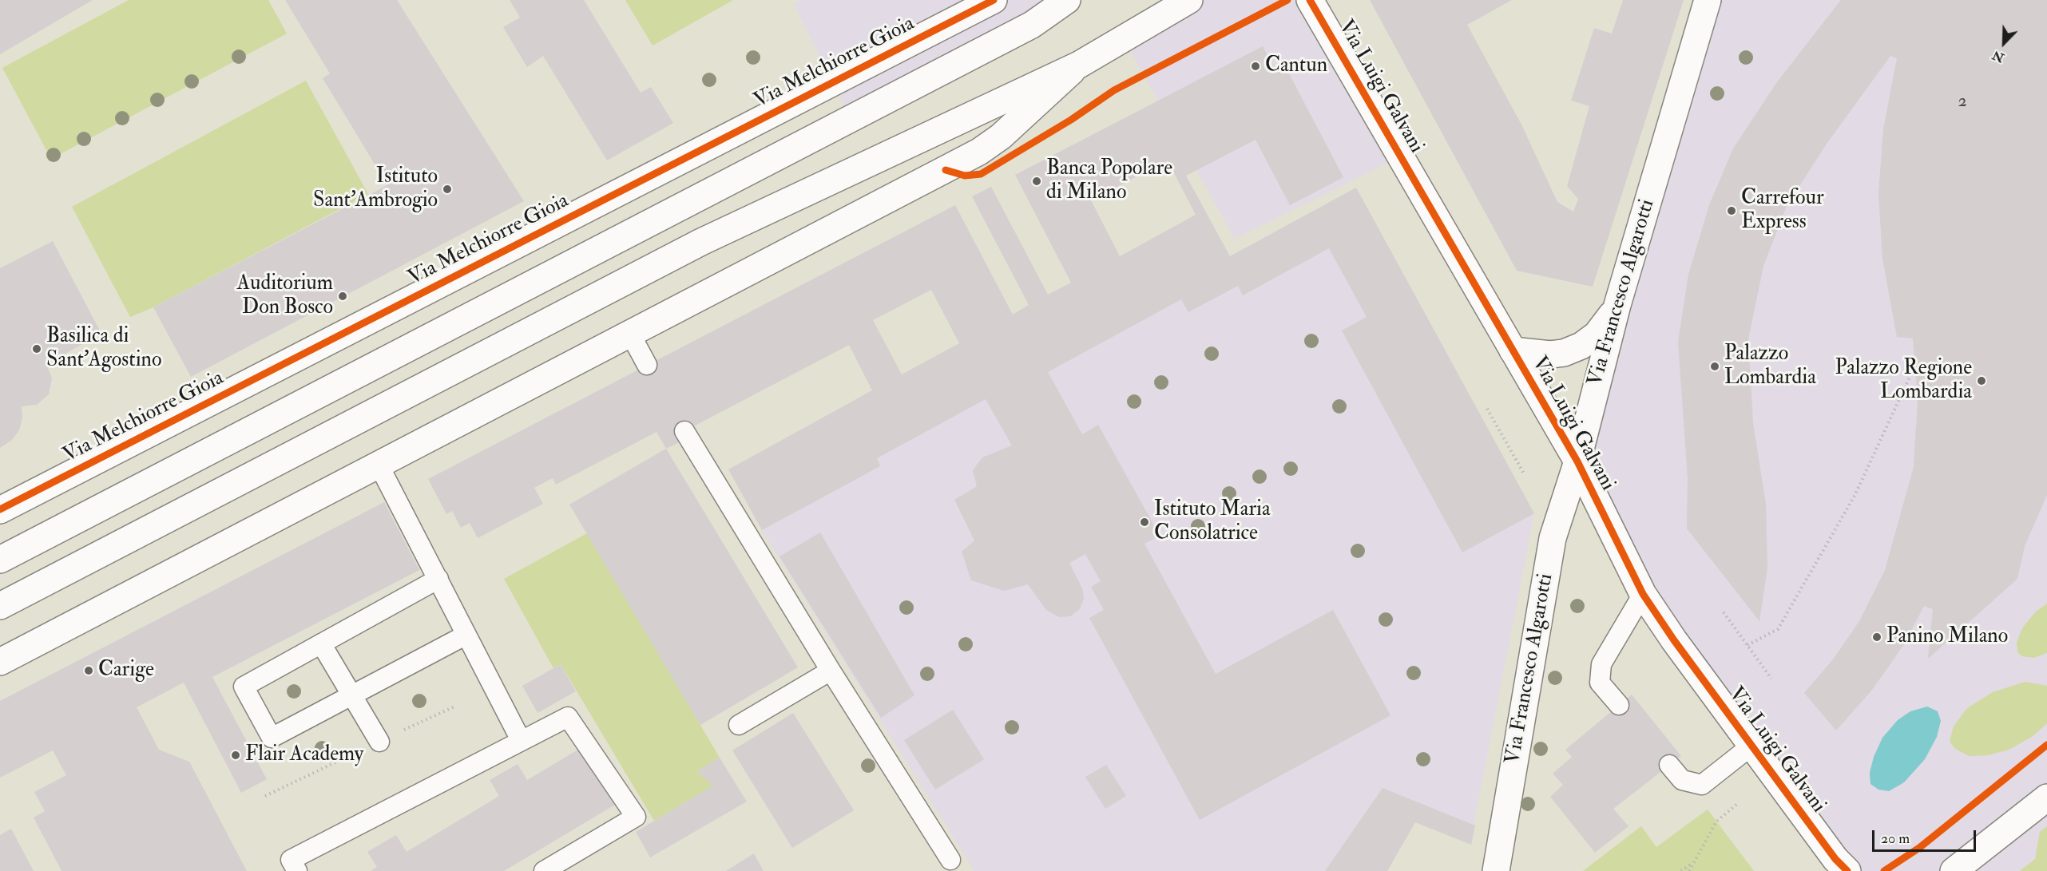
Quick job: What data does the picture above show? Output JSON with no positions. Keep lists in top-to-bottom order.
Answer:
{
  "streets": {
    "street": ["Via Melchiorre Gioia", "Via Luigi Galvani", "Via Francesco Algarotti"]
  },
  "crossings": [
    ["Via Luigi Galvani", "Via Francesco Algarotti"]
  ],
  "places": [
    "Cantun",
    "Banca Popolare di Milano",
    "Istituto Sant'Ambrogio",
    "Carrefour Express",
    "Auditorium Don Bosco",
    "Basilica di Sant'Agostino",
    "Palazzo Lombardia",
    "Palazzo Regione Lombardia",
    "Istituto Maria Consolatrice",
    "Panino Milano",
    "Carige",
    "Flair Academy"
  ],
  "house_numbers": ["2"],
  "scale_bar": "20 m",
  "north": "bottom left"
}
